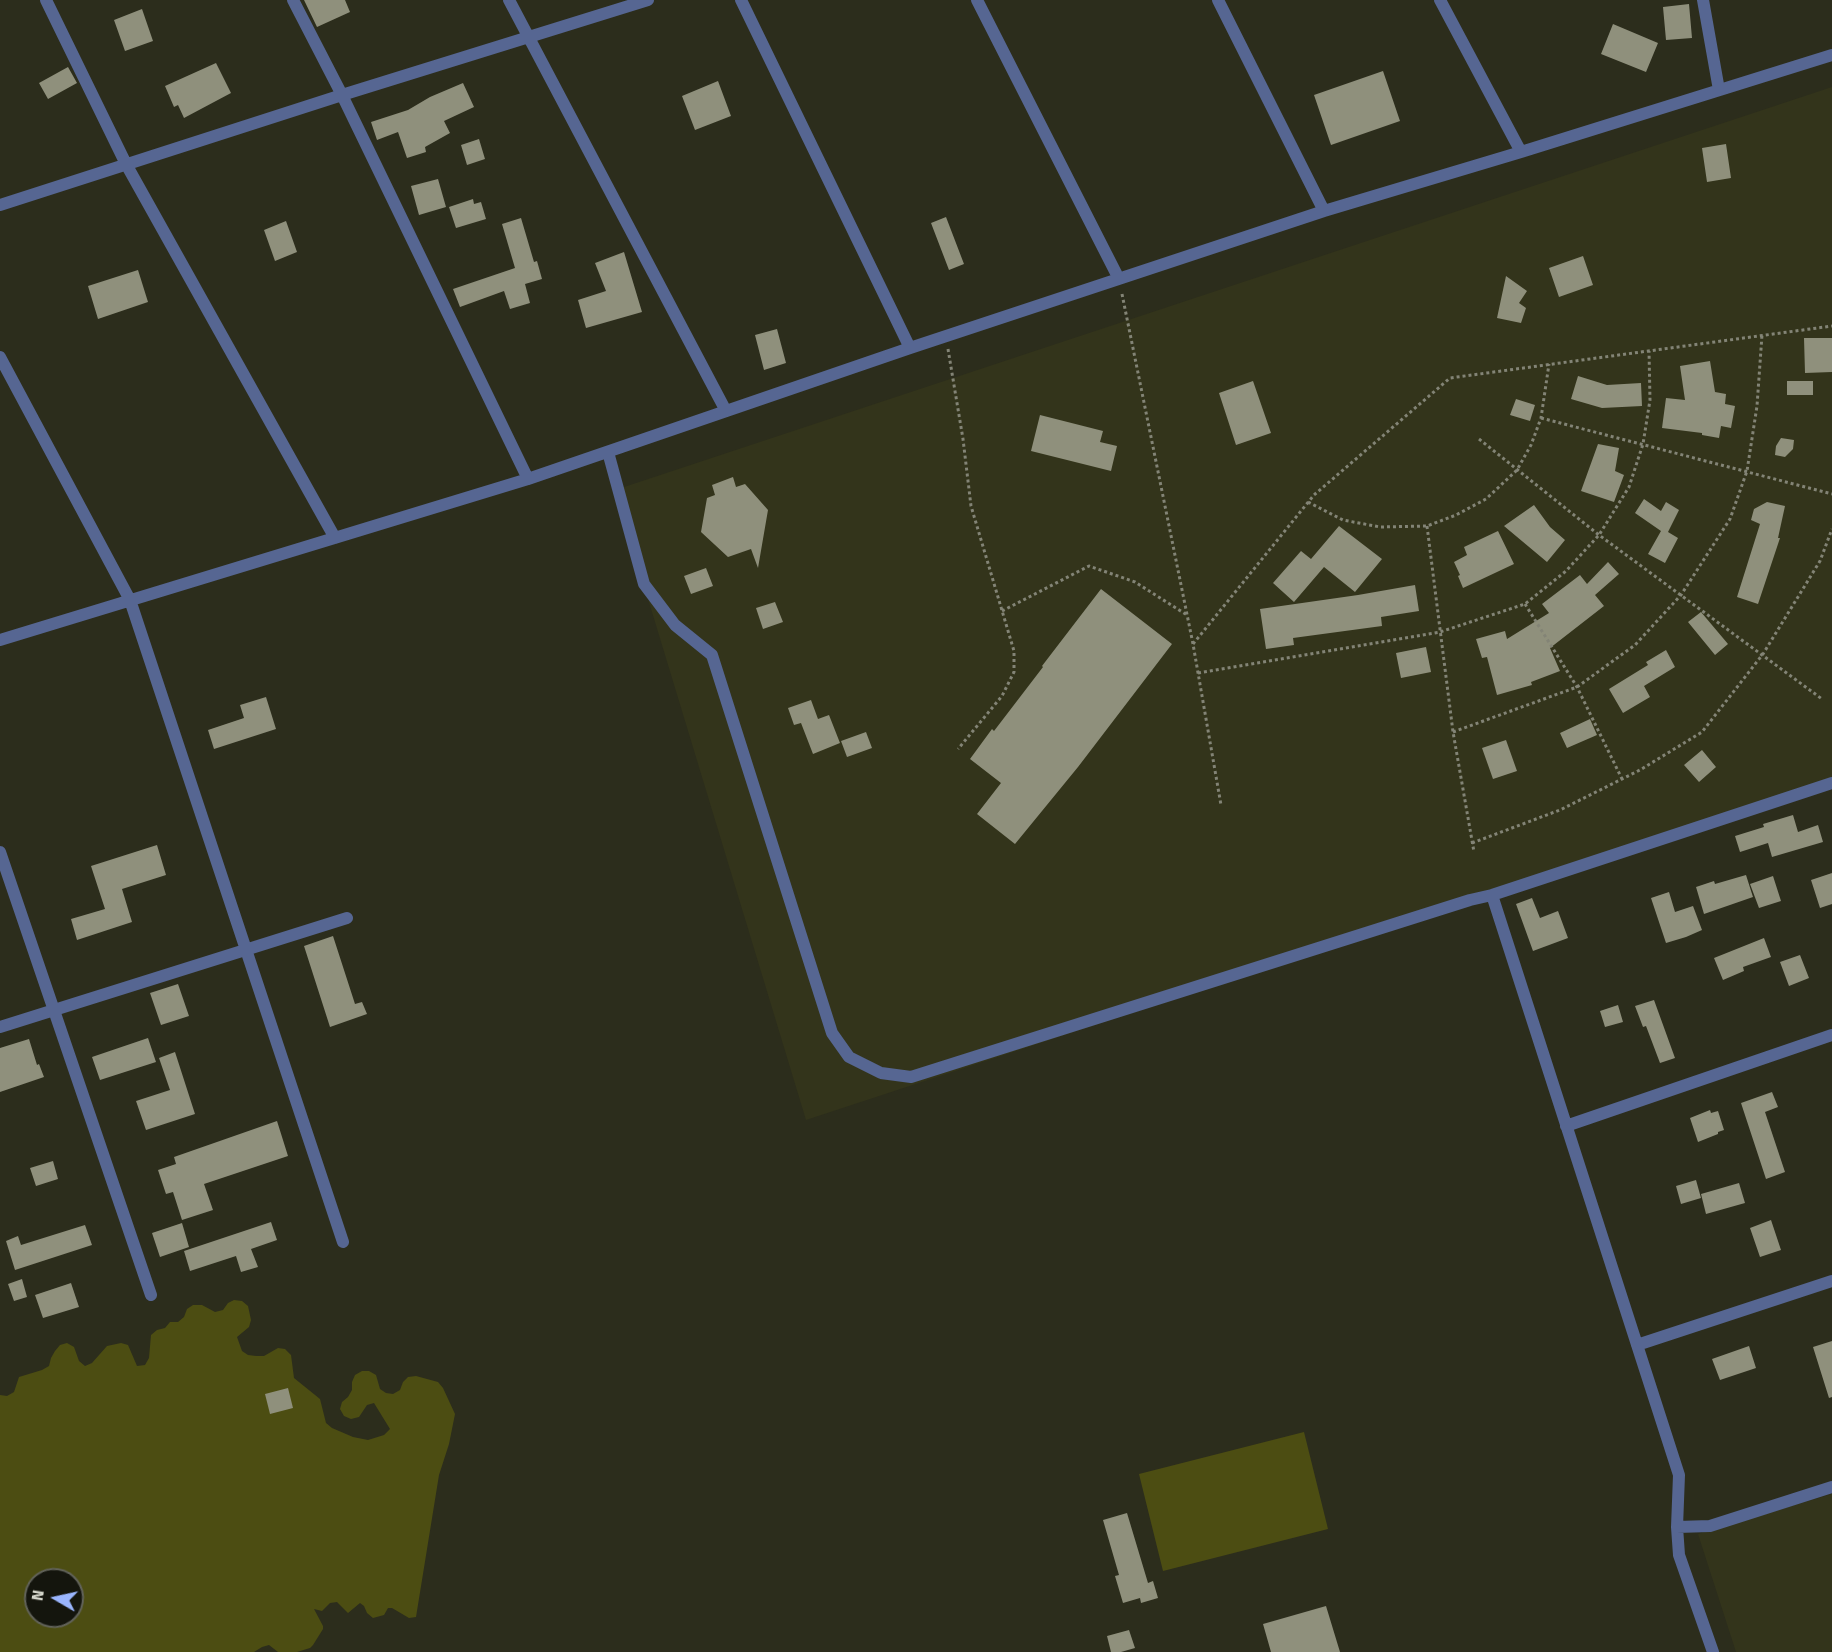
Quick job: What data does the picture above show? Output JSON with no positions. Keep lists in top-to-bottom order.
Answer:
{
  "north": "left"
}
